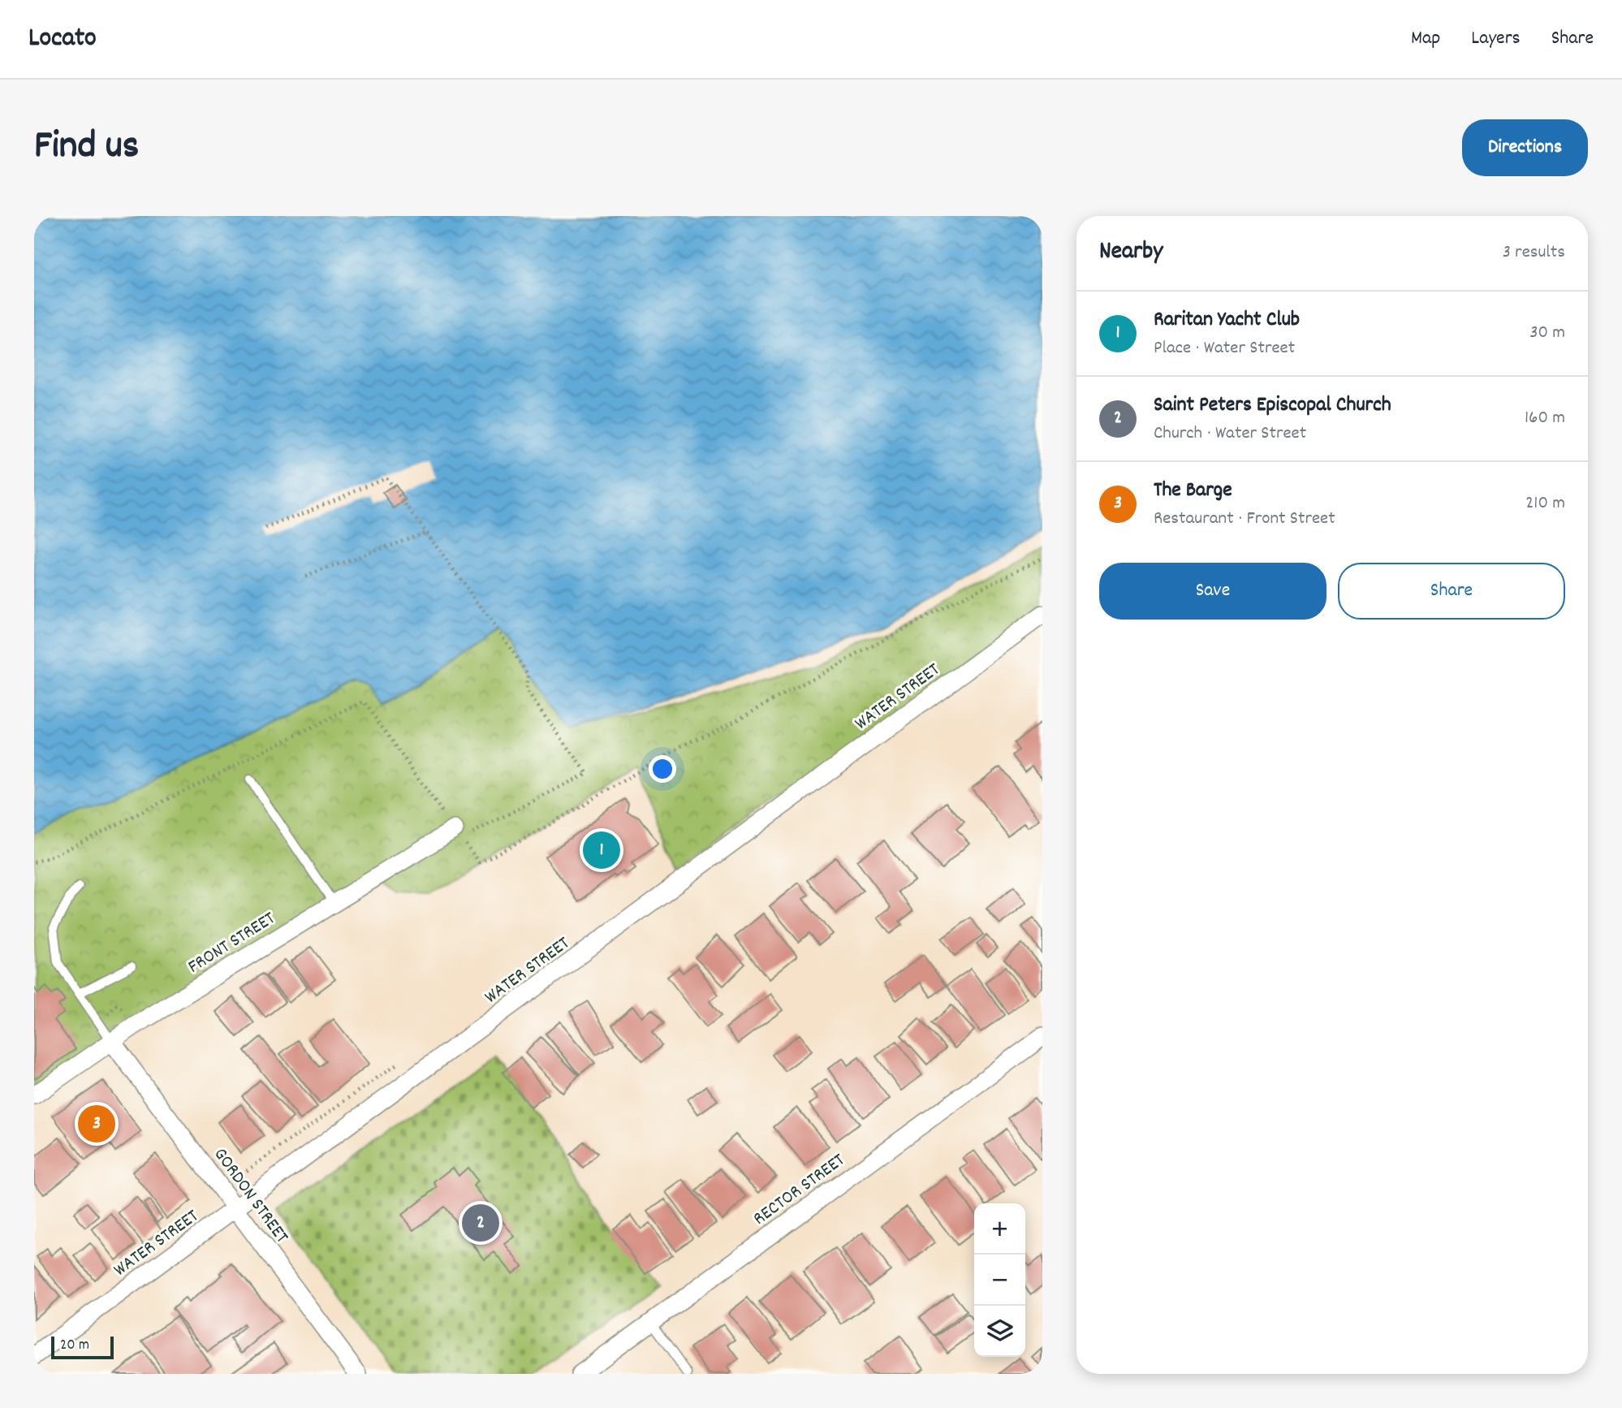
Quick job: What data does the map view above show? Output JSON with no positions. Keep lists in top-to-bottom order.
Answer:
{
  "streets": {
    "street": [
      "WATER STREET",
      "FRONT STREET",
      "RECTOR STREET",
      "GORDON STREET"
    ]
  },
  "crossings": [
    ["WATER STREET", "GORDON STREET"],
    ["FRONT STREET", "GORDON STREET"]
  ],
  "scale_bar": "20 m",
  "page": {
    "header": "Locato",
    "nav": ["Map", "Layers", "Share"],
    "title": "Find us",
    "buttons": [
      "Directions",
      ["Save", "Share"]
    ],
    "heading": ["Nearby", "3 results"],
    "list": [
      {
        "mark": "1",
        "name": "Raritan Yacht Club",
        "note": "Place · Water Street",
        "value": "30 m"
      },
      {
        "mark": "2",
        "name": "Saint Peters Episcopal Church",
        "note": "Church · Water Street",
        "value": "160 m"
      },
      {
        "mark": "3",
        "name": "The Barge",
        "note": "Restaurant · Front Street",
        "value": "210 m"
      }
    ],
    "pins": ["1", "3", "2"],
    "map_buttons": ["+", "−"],
    "scale": "20 m"
  }
}
